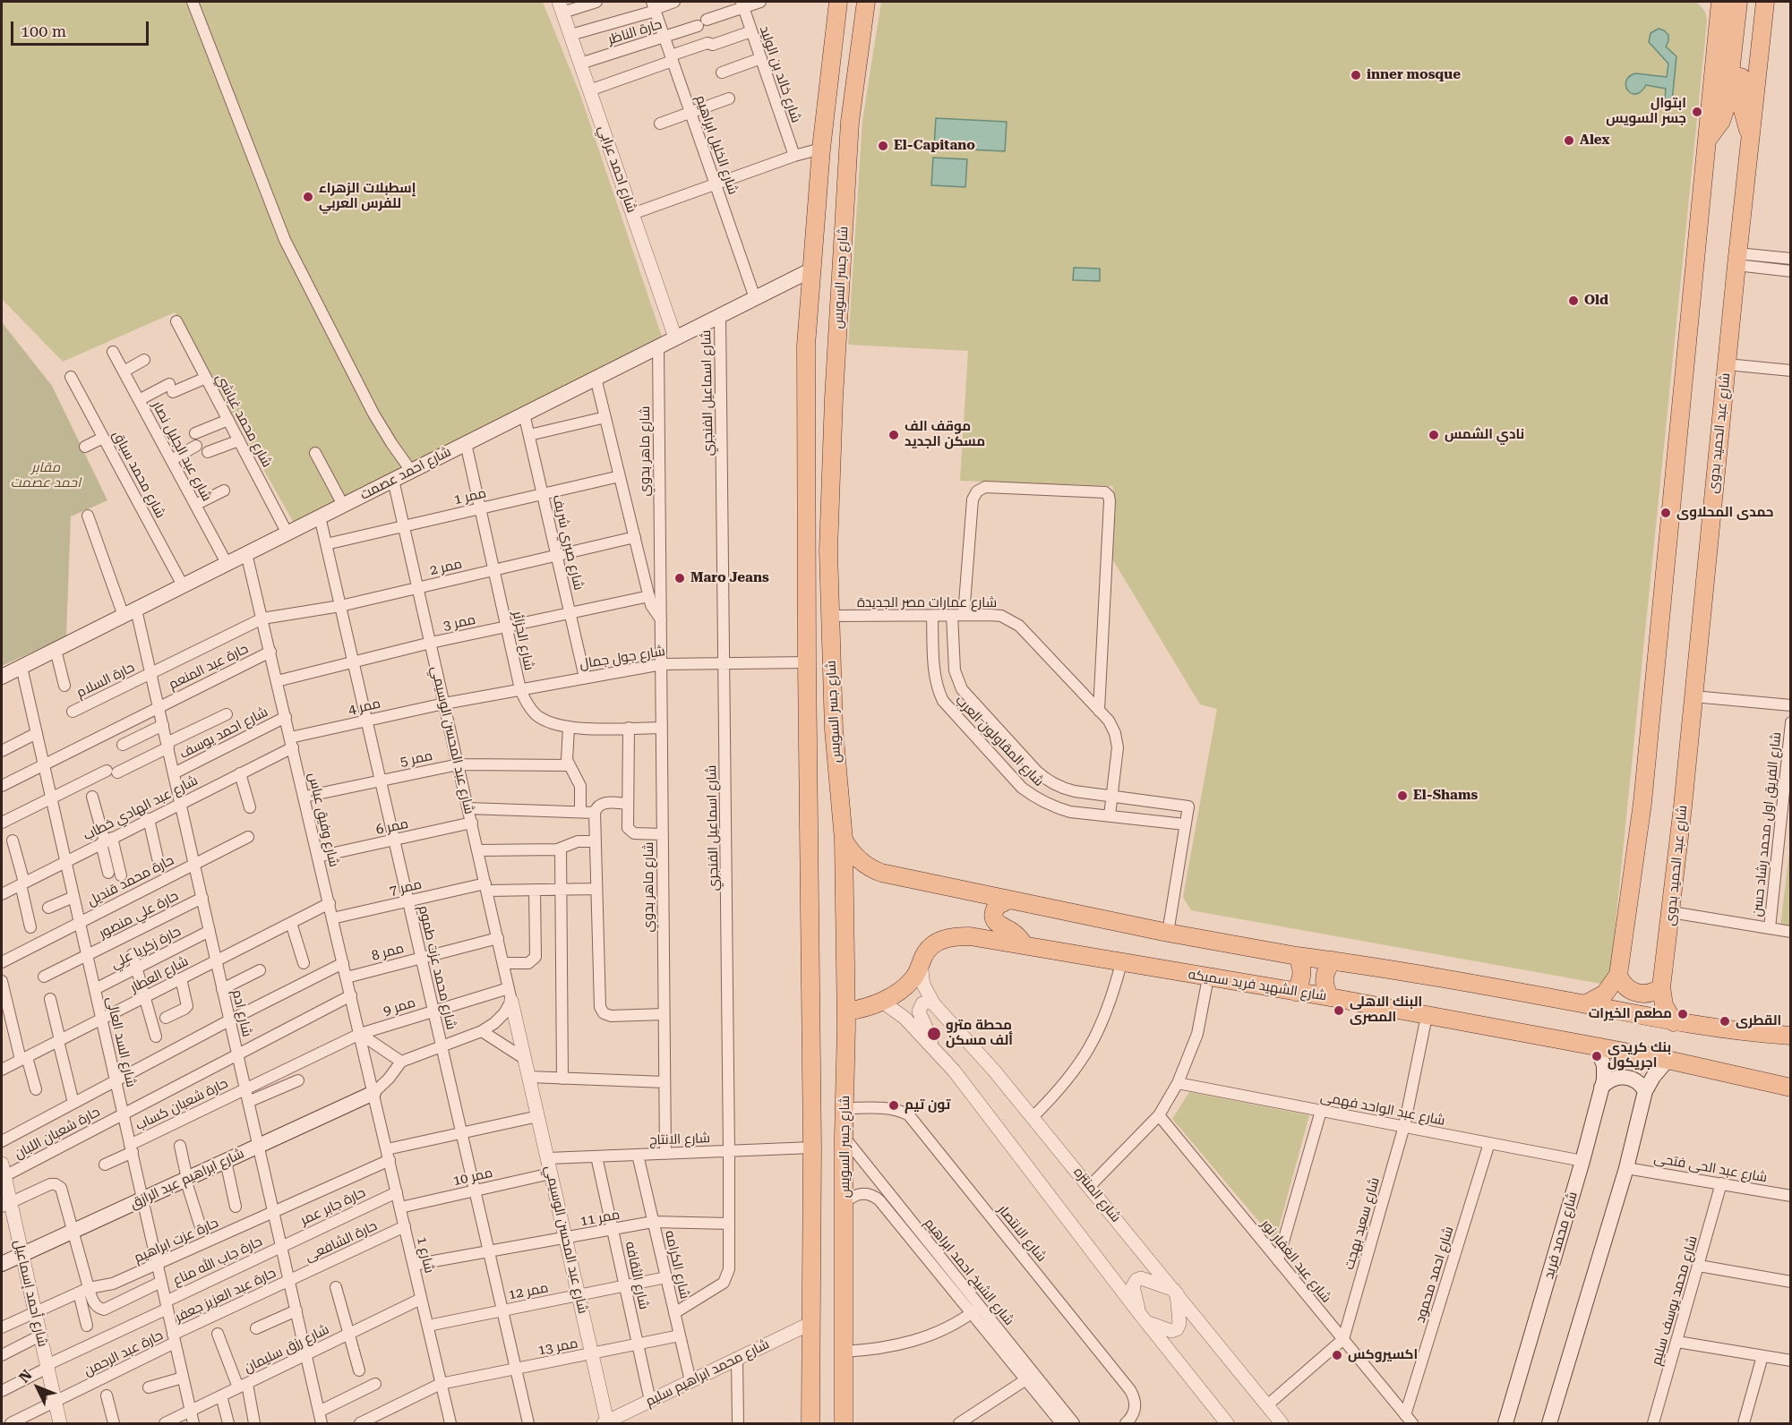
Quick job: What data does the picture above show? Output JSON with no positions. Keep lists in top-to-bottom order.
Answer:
{
  "streets": {
    "main road": [
      "شارع جسر السويس",
      "شارع عبد الحميد بدوى",
      "شارع احمد عصمت",
      "شارع الشهيد فريد سميكه",
      "شارع ابراهيم عبد الرازق",
      "شارع محمد فريد"
    ],
    "street": [
      "حارة الناظر",
      "شارع خالد بن الوليد",
      "شارع الخليل ابراهيم",
      "شارع احمد عرابي",
      "شارع اسماعيل الفنجري",
      "شارع محمد غباشي",
      "شارع عبد الجليل نصار",
      "شارع ماهر بدوي",
      "شارع محمد سباق",
      "ممر 1",
      "شارع صبري شريف",
      "ممر 2",
      "شارع عمارات مصر الجديدة",
      "ممر 3",
      "شارع الجزائر",
      "شارع جول جمال",
      "حارة عبد المنعم",
      "حارة السلام",
      "ممر 4",
      "شارع احمد يوسف",
      "شارع عبد المحسن الوسيمي",
      "شارع المقاولون العرب",
      "ممر 5",
      "شارع عبد الهادي خطاب",
      "شارع وفيق عباس",
      "شارع الفريق اول محمد رشاد حسن",
      "ممر 6",
      "حارة محمد قنديل",
      "ممر 7",
      "حارة علي منصور",
      "حارة زكريا علي",
      "ممر 8",
      "شارع محمد عزت طموم",
      "شارع العطار",
      "ممر 9",
      "شارع ادم",
      "شارع السد العالى",
      "حارة شعبان كساب",
      "شارع عبد الواحد فهمى",
      "حارة شعبان اللبان",
      "شارع الانتاج",
      "شارع عبد الحى فتحى",
      "ممر 10",
      "شارع المنتزه",
      "حارة جابر عمر",
      "ممر 11",
      "شارع سعيد بهجت",
      "شارع الانتصار",
      "حارة عزت ابراهيم",
      "حارة الشافعى",
      "شارع 1",
      "حارة جاب الله مناع",
      "شارع عبد الغفار نور",
      "شارع الكرامه",
      "شارع الشيخ احمد ابراهيم",
      "شارع احمد محمود",
      "شارع الثقافه",
      "ممر 12",
      "شارع أحمد إسماعيل",
      "حارة عبد العزيز جعفر",
      "شارع محمد يوسف سليم",
      "ممر 13",
      "شارع رزق سليمان",
      "حارة عبد الرحمن",
      "شارع محمد ابراهيم سليم"
    ]
  },
  "crossings": [
    ["حارة الناظر", "شارع خالد بن الوليد"],
    ["حارة الناظر", "شارع الخليل ابراهيم"],
    ["حارة الناظر", "شارع احمد عرابي"],
    ["شارع الخليل ابراهيم", "شارع احمد عصمت"],
    ["شارع احمد عرابي", "شارع احمد عصمت"],
    ["شارع جسر السويس", "شارع احمد عصمت"],
    ["شارع جسر السويس", "شارع عمارات مصر الجديدة"],
    ["شارع جسر السويس", "شارع جول جمال"],
    ["شارع جسر السويس", "شارع الشهيد فريد سميكه"],
    ["شارع جسر السويس", "شارع الانتاج"],
    ["شارع جسر السويس", "شارع الانتصار"],
    ["شارع جسر السويس", "شارع الشيخ احمد ابراهيم"],
    ["شارع جسر السويس", "شارع محمد ابراهيم سليم"],
    ["شارع اسماعيل الفنجري", "شارع احمد عصمت"],
    ["شارع اسماعيل الفنجري", "شارع جول جمال"],
    ["شارع اسماعيل الفنجري", "شارع الانتاج"],
    ["شارع اسماعيل الفنجري", "ممر 11"],
    ["شارع اسماعيل الفنجري", "شارع الكرامه"],
    ["شارع محمد غباشي", "شارع احمد عصمت"],
    ["شارع عبد الجليل نصار", "شارع احمد عصمت"],
    ["شارع ماهر بدوي", "شارع احمد عصمت"],
    ["شارع ماهر بدوي", "ممر 1"],
    ["شارع ماهر بدوي", "ممر 2"],
    ["شارع ماهر بدوي", "ممر 3"],
    ["شارع ماهر بدوي", "شارع الجزائر"],
    ["شارع ماهر بدوي", "شارع جول جمال"],
    ["شارع ماهر بدوي", "شارع الانتاج"],
    ["شارع احمد عصمت", "شارع محمد سباق"],
    ["شارع احمد عصمت", "شارع صبري شريف"],
    ["شارع احمد عصمت", "شارع الجزائر"],
    ["شارع احمد عصمت", "شارع عبد المحسن الوسيمي"],
    ["شارع احمد عصمت", "شارع وفيق عباس"],
    ["شارع احمد عصمت", "شارع محمد عزت طموم"],
    ["شارع احمد عصمت", "شارع ادم"],
    ["شارع احمد عصمت", "شارع السد العالى"],
    ["ممر 1", "شارع صبري شريف"],
    ["ممر 1", "شارع الجزائر"],
    ["ممر 1", "شارع عبد المحسن الوسيمي"],
    ["ممر 1", "شارع محمد عزت طموم"],
    ["شارع صبري شريف", "ممر 2"],
    ["شارع صبري شريف", "ممر 3"],
    ["شارع صبري شريف", "شارع جول جمال"],
    ["ممر 2", "شارع الجزائر"],
    ["ممر 2", "حارة السلام"],
    ["ممر 2", "شارع عبد المحسن الوسيمي"],
    ["ممر 2", "شارع وفيق عباس"],
    ["ممر 2", "شارع محمد عزت طموم"],
    ["شارع عمارات مصر الجديدة", "شارع المقاولون العرب"],
    ["ممر 3", "شارع الجزائر"],
    ["ممر 3", "شارع عبد المحسن الوسيمي"],
    ["ممر 3", "شارع وفيق عباس"],
    ["ممر 3", "شارع محمد عزت طموم"],
    ["شارع الجزائر", "شارع جول جمال"],
    ["شارع جول جمال", "ممر 4"],
    ["شارع جول جمال", "شارع عبد المحسن الوسيمي"],
    ["حارة عبد المنعم", "شارع وفيق عباس"],
    ["حارة عبد المنعم", "شارع ادم"],
    ["حارة عبد المنعم", "شارع السد العالى"],
    ["حارة السلام", "شارع وفيق عباس"],
    ["حارة السلام", "شارع ادم"],
    ["ممر 4", "شارع عبد المحسن الوسيمي"],
    ["ممر 4", "شارع عبد الهادي خطاب"],
    ["ممر 4", "شارع وفيق عباس"],
    ["ممر 4", "شارع محمد عزت طموم"],
    ["شارع احمد يوسف", "شارع وفيق عباس"],
    ["شارع احمد يوسف", "شارع ادم"],
    ["شارع عبد المحسن الوسيمي", "ممر 5"],
    ["شارع عبد المحسن الوسيمي", "ممر 6"],
    ["شارع عبد المحسن الوسيمي", "ممر 7"],
    ["شارع عبد المحسن الوسيمي", "ممر 8"],
    ["شارع عبد المحسن الوسيمي", "ممر 9"],
    ["شارع عبد المحسن الوسيمي", "شارع الانتاج"],
    ["شارع عبد المحسن الوسيمي", "ممر 10"],
    ["شارع عبد المحسن الوسيمي", "ممر 11"],
    ["شارع عبد المحسن الوسيمي", "ممر 12"],
    ["شارع عبد المحسن الوسيمي", "ممر 13"],
    ["شارع عبد المحسن الوسيمي", "شارع محمد ابراهيم سليم"],
    ["ممر 5", "شارع وفيق عباس"],
    ["ممر 5", "شارع محمد عزت طموم"],
    ["شارع عبد الهادي خطاب", "شارع وفيق عباس"],
    ["شارع عبد الهادي خطاب", "شارع ادم"],
    ["شارع عبد الهادي خطاب", "شارع السد العالى"],
    ["شارع وفيق عباس", "ممر 6"],
    ["شارع وفيق عباس", "ممر 7"],
    ["شارع وفيق عباس", "ممر 8"],
    ["شارع وفيق عباس", "شارع العطار"],
    ["شارع وفيق عباس", "ممر 9"],
    ["شارع وفيق عباس", "حارة شعبان اللبان"],
    ["شارع وفيق عباس", "شارع ابراهيم عبد الرازق"],
    ["شارع وفيق عباس", "شارع 1"],
    ["ممر 6", "شارع محمد عزت طموم"],
    ["حارة محمد قنديل", "شارع ادم"],
    ["حارة محمد قنديل", "شارع السد العالى"],
    ["ممر 7", "شارع محمد عزت طموم"],
    ["حارة علي منصور", "شارع ادم"],
    ["حارة علي منصور", "شارع السد العالى"],
    ["حارة زكريا علي", "شارع ادم"],
    ["حارة زكريا علي", "شارع السد العالى"],
    ["ممر 8", "شارع محمد عزت طموم"],
    ["شارع محمد عزت طموم", "ممر 9"],
    ["شارع محمد عزت طموم", "ممر 10"],
    ["شارع محمد عزت طموم", "ممر 11"],
    ["شارع محمد عزت طموم", "ممر 12"],
    ["شارع محمد عزت طموم", "ممر 13"],
    ["شارع العطار", "شارع ادم"],
    ["شارع العطار", "شارع السد العالى"],
    ["شارع الشهيد فريد سميكه", "شارع المنتزه"],
    ["شارع الشهيد فريد سميكه", "شارع سعيد بهجت"],
    ["شارع الشهيد فريد سميكه", "شارع محمد فريد"],
    ["ممر 9", "حارة شعبان كساب"],
    ["شارع ادم", "حارة شعبان كساب"],
    ["شارع ادم", "حارة شعبان اللبان"],
    ["شارع ادم", "شارع ابراهيم عبد الرازق"],
    ["شارع ادم", "حارة جابر عمر"],
    ["شارع ادم", "حارة عزت ابراهيم"],
    ["شارع ادم", "حارة الشافعى"],
    ["شارع ادم", "حارة جاب الله مناع"],
    ["شارع ادم", "حارة عبد العزيز جعفر"],
    ["شارع ادم", "شارع رزق سليمان"],
    ["شارع السد العالى", "حارة شعبان كساب"],
    ["شارع السد العالى", "حارة شعبان اللبان"],
    ["شارع السد العالى", "شارع ابراهيم عبد الرازق"],
    ["شارع السد العالى", "حارة عزت ابراهيم"],
    ["شارع السد العالى", "حارة جاب الله مناع"],
    ["شارع السد العالى", "حارة عبد العزيز جعفر"],
    ["شارع السد العالى", "شارع رزق سليمان"],
    ["شارع السد العالى", "حارة عبد الرحمن"],
    ["شارع عبد الواحد فهمى", "شارع سعيد بهجت"],
    ["شارع عبد الواحد فهمى", "شارع محمد فريد"],
    ["شارع عبد الواحد فهمى", "شارع احمد محمود"],
    ["حارة شعبان اللبان", "شارع أحمد إسماعيل"],
    ["شارع الانتاج", "شارع الكرامه"],
    ["شارع الانتاج", "شارع الثقافه"],
    ["شارع عبد الحى فتحى", "شارع محمد يوسف سليم"],
    ["ممر 10", "شارع 1"],
    ["شارع ابراهيم عبد الرازق", "شارع 1"],
    ["شارع ابراهيم عبد الرازق", "شارع أحمد إسماعيل"],
    ["حارة جابر عمر", "شارع 1"],
    ["حارة جابر عمر", "حارة جاب الله مناع"],
    ["ممر 11", "شارع 1"],
    ["ممر 11", "شارع الكرامه"],
    ["ممر 11", "شارع الثقافه"],
    ["شارع سعيد بهجت", "شارع عبد الغفار نور"],
    ["حارة عزت ابراهيم", "شارع 1"],
    ["حارة عزت ابراهيم", "شارع أحمد إسماعيل"],
    ["حارة الشافعى", "شارع 1"],
    ["حارة الشافعى", "حارة عبد العزيز جعفر"],
    ["شارع 1", "ممر 12"],
    ["شارع 1", "ممر 13"],
    ["شارع 1", "شارع رزق سليمان"],
    ["حارة جاب الله مناع", "شارع أحمد إسماعيل"],
    ["شارع عبد الغفار نور", "شارع احمد محمود"],
    ["شارع الكرامه", "ممر 12"],
    ["شارع الكرامه", "ممر 13"],
    ["شارع الكرامه", "شارع محمد ابراهيم سليم"],
    ["شارع الثقافه", "ممر 12"],
    ["شارع الثقافه", "ممر 13"],
    ["شارع الثقافه", "شارع محمد ابراهيم سليم"],
    ["شارع أحمد إسماعيل", "حارة عبد الرحمن"],
    ["حارة عبد العزيز جعفر", "حارة عبد الرحمن"]
  ],
  "parks": ["مقابر احمد عصمت"],
  "places": [
    "inner mosque",
    "ابتوال جسر السويس",
    "Alex",
    "El-Capitano",
    "إسطبلات الزهراء للفرس العربي",
    "Old",
    "موقف الف مسكن الجديد",
    "نادي الشمس",
    "حمدى المحلاوى",
    "Maro Jeans",
    "El-Shams",
    "البنك الاهلى المصرى",
    "مطعم الخيرات",
    "القطرى",
    "محطة مترو ألف مسكن",
    "بنك كريدى اجريكول",
    "تون تيم",
    "اكسيروكس"
  ],
  "scale_bar": "100 m",
  "north": "top left"
}
